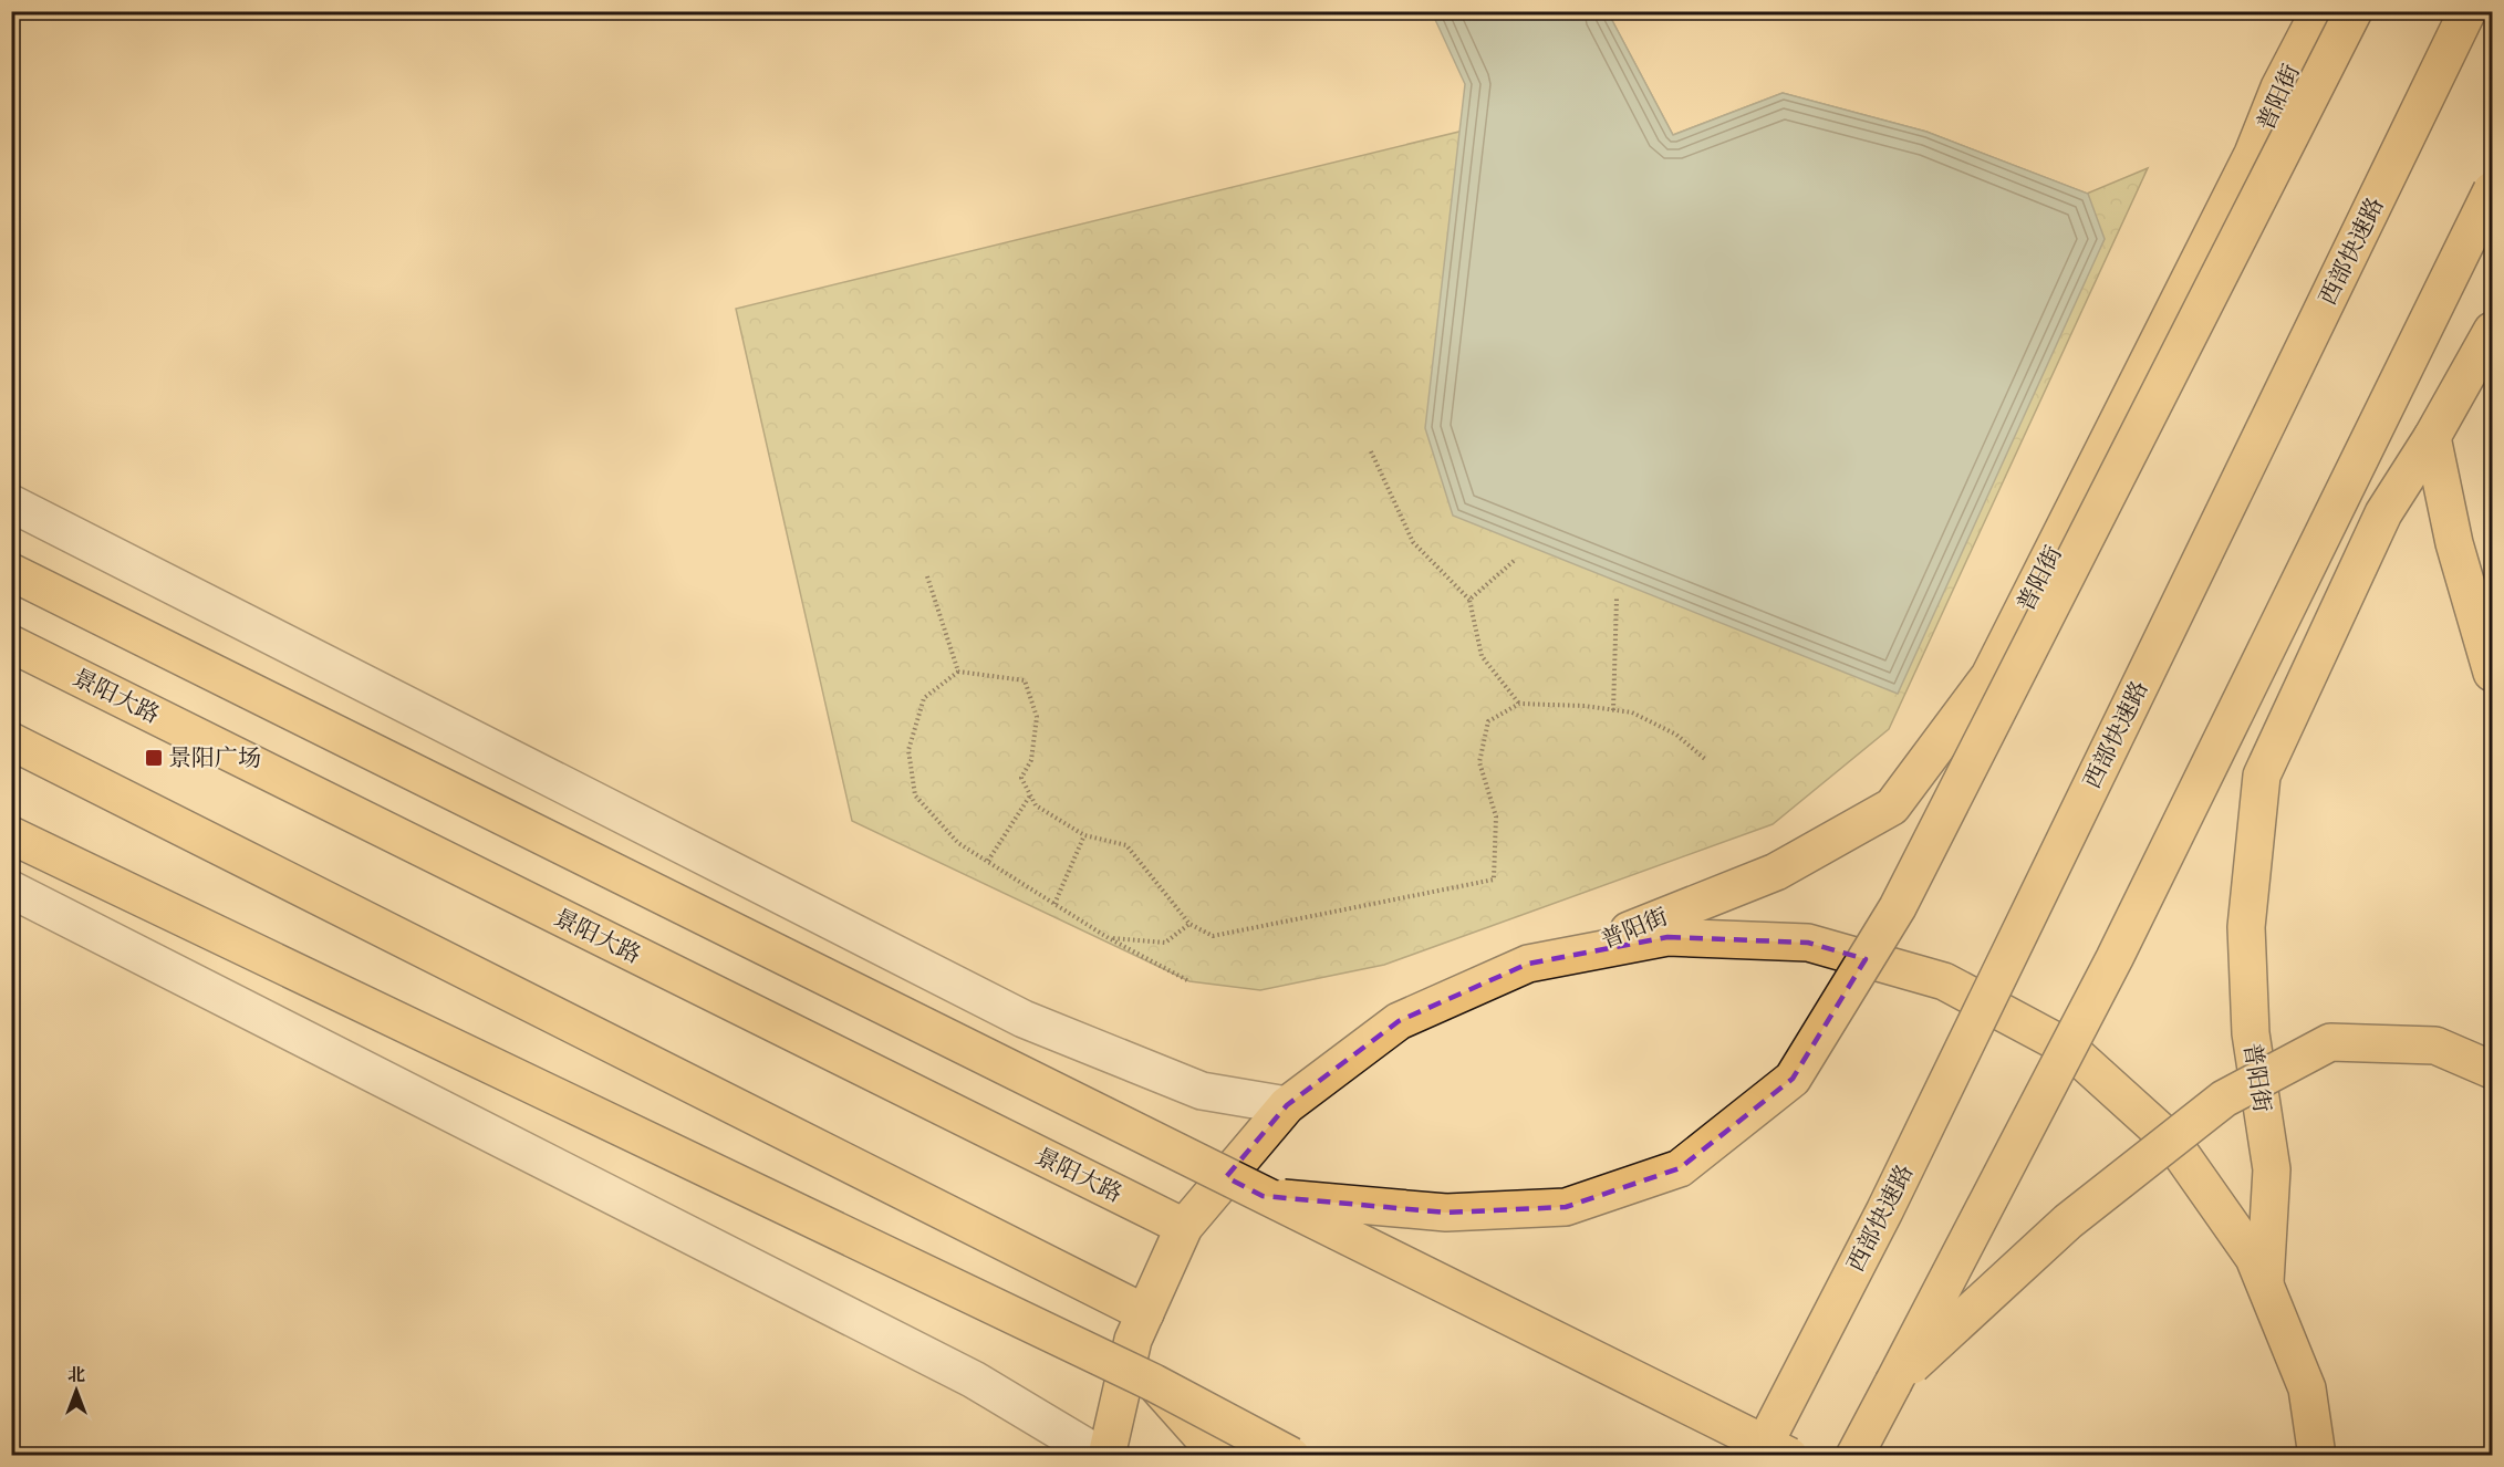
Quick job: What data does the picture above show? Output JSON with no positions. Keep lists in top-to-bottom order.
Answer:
{
  "streets": {
    "main road": ["普阳街", "西部快速路", "景阳大路"]
  },
  "places": {
    "transit": ["景阳广场"]
  },
  "north": "top"
}
